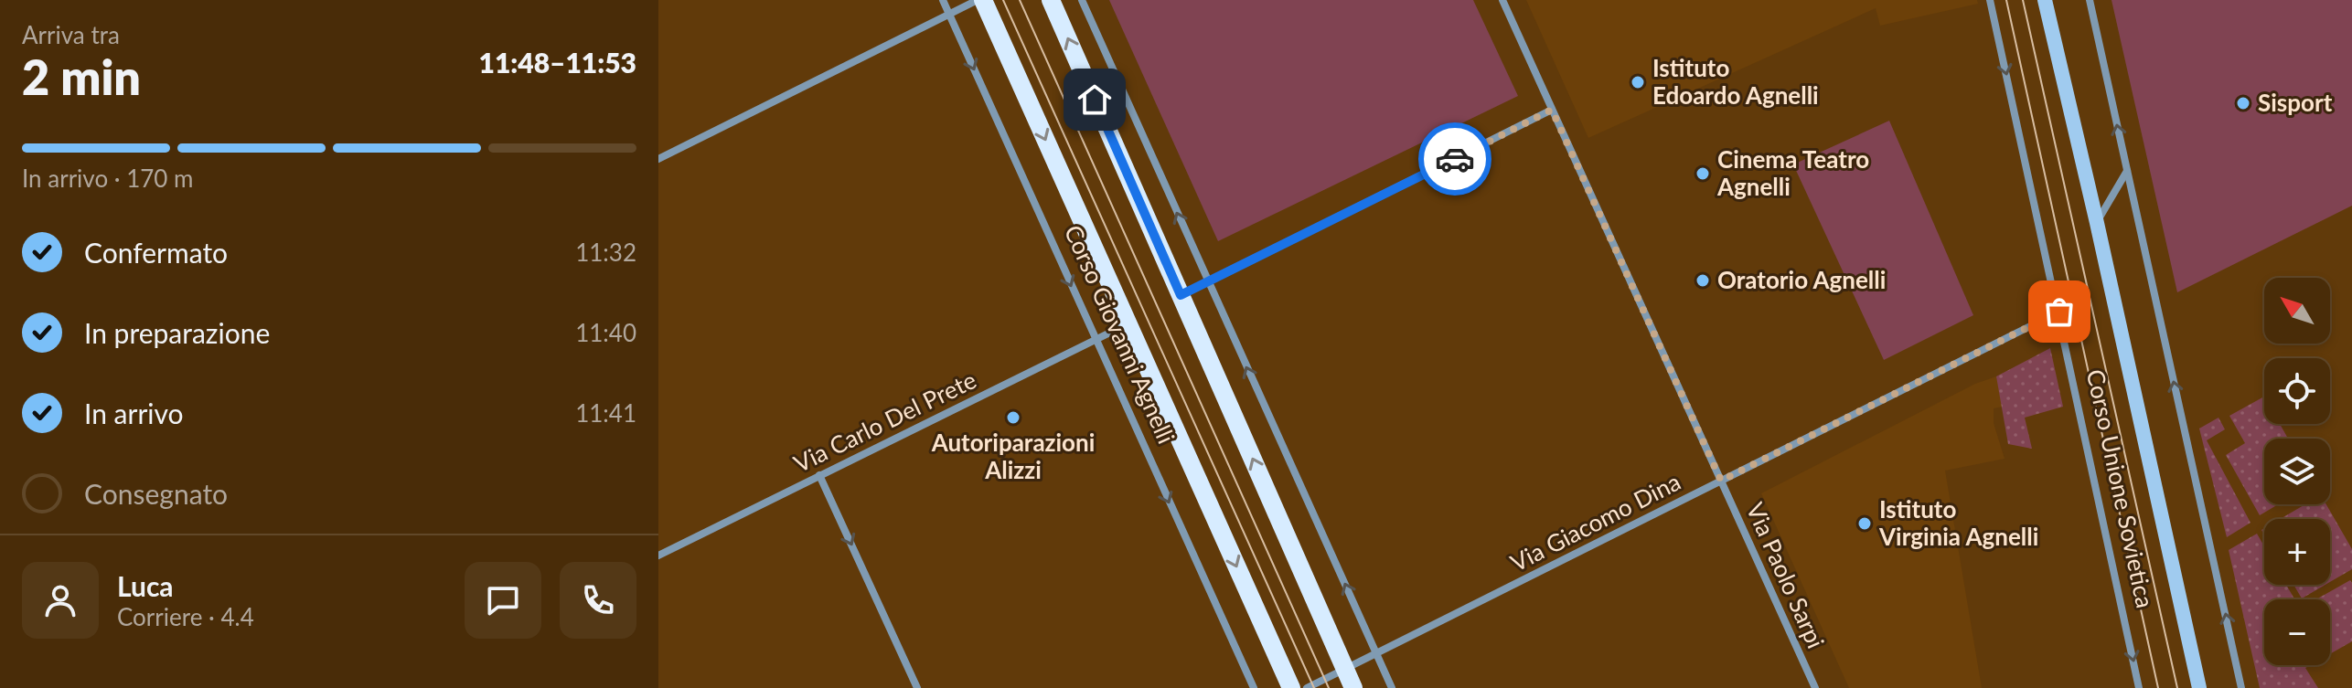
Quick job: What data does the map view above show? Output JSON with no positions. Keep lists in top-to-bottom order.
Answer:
{
  "streets": {
    "main road": ["Corso Giovanni Agnelli", "Corso Unione Sovietica"],
    "street": ["Via Carlo Del Prete", "Via Giacomo Dina", "Via Paolo Sarpi"]
  },
  "crossings": [
    ["Corso Giovanni Agnelli", "Via Carlo Del Prete"],
    ["Corso Unione Sovietica", "Via Giacomo Dina"],
    ["Via Giacomo Dina", "Via Paolo Sarpi"]
  ],
  "one_way": ["Corso Unione Sovietica"],
  "places": [
    "Istituto Edoardo Agnelli",
    "Sisport",
    "Cinema Teatro Agnelli",
    "Oratorio Agnelli",
    "Autoriparazioni Alizzi",
    "Istituto Virginia Agnelli"
  ],
  "north": "top left",
  "page": {
    "heading": ["2 min", "Arriva tra", "11:48–11:53"],
    "panel": ["Luca", "Corriere · 4.4"],
    "bar": "In arrivo · 170 m",
    "list": [
      ["Confermato", "11:32"],
      ["In preparazione", "11:40"],
      ["In arrivo", "11:41"],
      "Consegnato"
    ],
    "map_buttons": ["+", "−"]
  }
}
